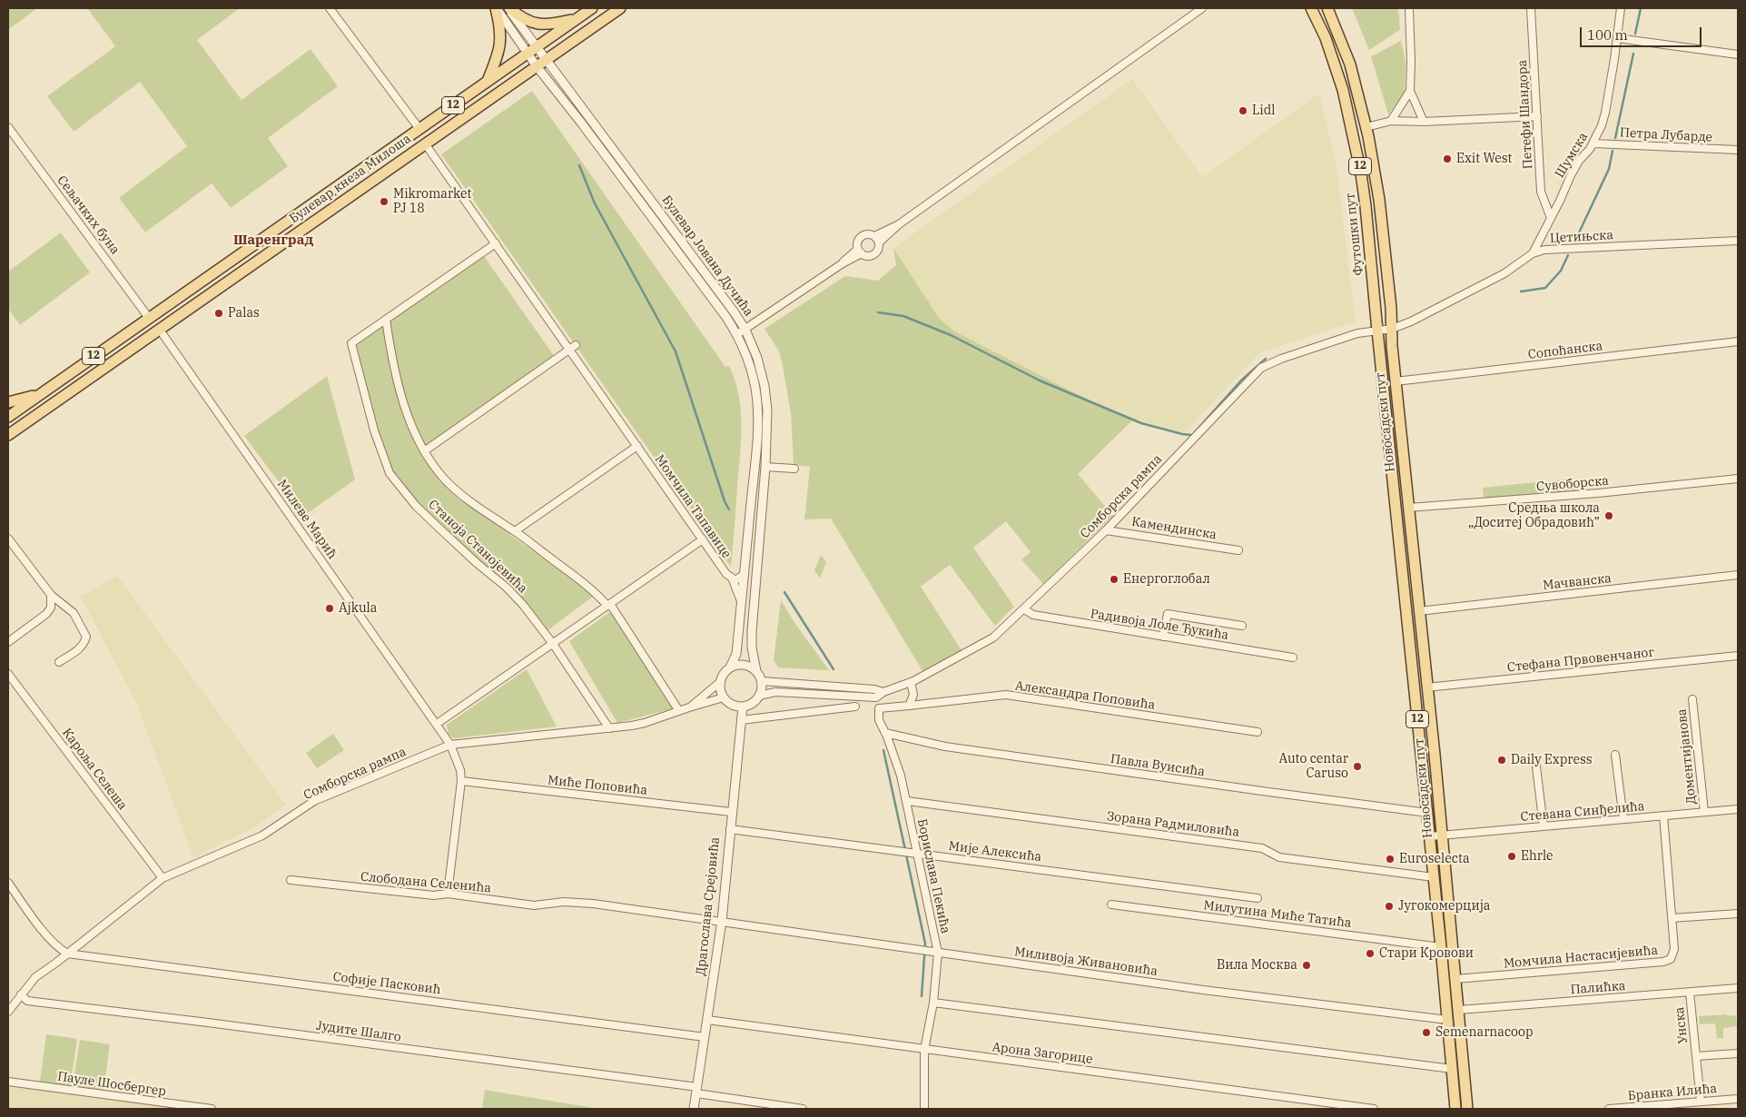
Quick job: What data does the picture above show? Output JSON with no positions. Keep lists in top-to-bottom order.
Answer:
{
  "streets": {
    "main road": [
      "12",
      "Булевар кнеза Милоша",
      "Футошки пут",
      "Новосадски пут"
    ],
    "street": [
      "Петефи Шандора",
      "Петра Лубарде",
      "Шумска",
      "Сељачких буна",
      "Цетињска",
      "Булевар Јована Дучића",
      "Сопоћанска",
      "Сувоборска",
      "Сомборска рампа",
      "Момчила Тапавице",
      "Милеве Марић",
      "Камендинска",
      "Станоја Станојевића",
      "Мачванска",
      "Радивоја Лоле Ђукића",
      "Стефана Првовенчаног",
      "Александра Поповића",
      "Доментијанова",
      "Павла Вуисића",
      "Кароља Селеша",
      "Миће Поповића",
      "Стевана Синђелића",
      "Зорана Радмиловића",
      "Мије Алексића",
      "Борислава Пекића",
      "Слободана Селенића",
      "Драгослава Срејовића",
      "Милутина Миће Татића",
      "Момчила Настасијевића",
      "Миливоја Живановића",
      "Софије Пасковић",
      "Палићка",
      "Унска",
      "Јудите Шалго",
      "Арона Загорице",
      "Пауле Шосбергер",
      "Бранка Илића"
    ]
  },
  "crossings": [
    ["12", "Булевар кнеза Милоша"],
    ["12", "Цетињска"],
    ["12", "Новосадски пут"],
    ["12", "Сомборска рампа"],
    ["Петефи Шандора", "Шумска"],
    ["Петра Лубарде", "Шумска"],
    ["Шумска", "Цетињска"],
    ["Булевар кнеза Милоша", "Сељачких буна"],
    ["Булевар кнеза Милоша", "Булевар Јована Дучића"],
    ["Булевар кнеза Милоша", "Момчила Тапавице"],
    ["Булевар кнеза Милоша", "Милеве Марић"],
    ["Футошки пут", "Новосадски пут"],
    ["Футошки пут", "Сомборска рампа"],
    ["Цетињска", "Новосадски пут"],
    ["Цетињска", "Сомборска рампа"],
    ["Булевар Јована Дучића", "Сомборска рампа"],
    ["Булевар Јована Дучића", "Момчила Тапавице"],
    ["Булевар Јована Дучића", "Драгослава Срејовића"],
    ["Сопоћанска", "Новосадски пут"],
    ["Новосадски пут", "Сувоборска"],
    ["Новосадски пут", "Сомборска рампа"],
    ["Новосадски пут", "Мачванска"],
    ["Новосадски пут", "Стефана Првовенчаног"],
    ["Новосадски пут", "Павла Вуисића"],
    ["Новосадски пут", "Стевана Синђелића"],
    ["Новосадски пут", "Зорана Радмиловића"],
    ["Новосадски пут", "Милутина Миће Татића"],
    ["Новосадски пут", "Момчила Настасијевића"],
    ["Новосадски пут", "Миливоја Живановића"],
    ["Новосадски пут", "Палићка"],
    ["Сомборска рампа", "Милеве Марић"],
    ["Сомборска рампа", "Камендинска"],
    ["Сомборска рампа", "Станоја Станојевића"],
    ["Сомборска рампа", "Радивоја Лоле Ђукића"],
    ["Сомборска рампа", "Кароља Селеша"],
    ["Сомборска рампа", "Драгослава Срејовића"],
    ["Сомборска рампа", "Софије Пасковић"],
    ["Сомборска рампа", "Јудите Шалго"],
    ["Милеве Марић", "Миће Поповића"],
    ["Милеве Марић", "Слободана Селенића"],
    ["Александра Поповића", "Борислава Пекића"],
    ["Доментијанова", "Стевана Синђелића"],
    ["Павла Вуисића", "Борислава Пекића"],
    ["Миће Поповића", "Драгослава Срејовића"],
    ["Стевана Синђелића", "Момчила Настасијевића"],
    ["Зорана Радмиловића", "Борислава Пекића"],
    ["Мије Алексића", "Борислава Пекића"],
    ["Мије Алексића", "Драгослава Срејовића"],
    ["Борислава Пекића", "Миливоја Живановића"],
    ["Борислава Пекића", "Арона Загорице"],
    ["Слободана Селенића", "Драгослава Срејовића"],
    ["Слободана Селенића", "Миливоја Живановића"],
    ["Драгослава Срејовића", "Миливоја Живановића"],
    ["Драгослава Срејовића", "Софије Пасковић"],
    ["Драгослава Срејовића", "Јудите Шалго"],
    ["Драгослава Срејовића", "Арона Загорице"],
    ["Палићка", "Унска"],
    ["Унска", "Бранка Илића"]
  ],
  "districts": ["Шаренград"],
  "places": [
    "Lidl",
    "Exit West",
    "Mikromarket PJ 18",
    "Palas",
    "Средња школа „Доситеј Обрадовић”",
    "Енергоглобал",
    "Ajkula",
    "Daily Express",
    "Auto centar Caruso",
    "Ehrle",
    "Euroselecta",
    "Југокомерција",
    "Стари Кровови",
    "Вила Москва",
    "Semenarnacoop"
  ],
  "scale_bar": "100 m"
}
